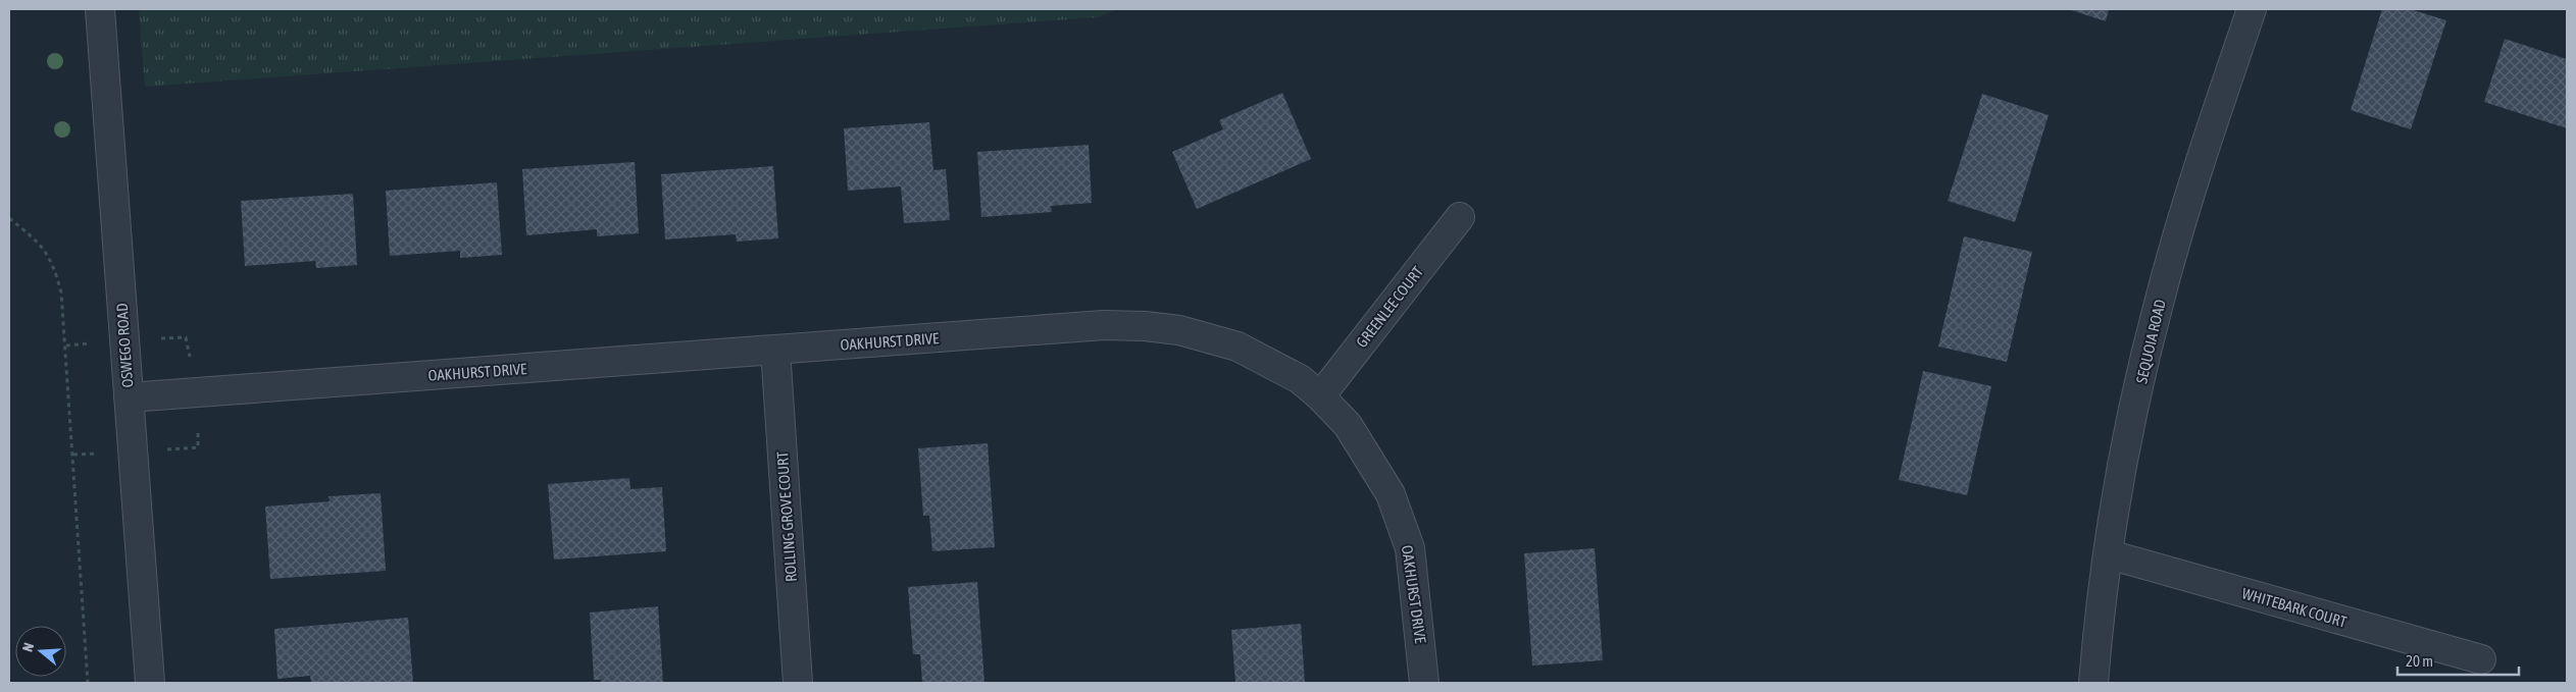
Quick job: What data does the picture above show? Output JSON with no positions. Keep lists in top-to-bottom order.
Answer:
{
  "streets": {
    "street": [
      "GREENLEE COURT",
      "OAKHURST DRIVE",
      "SEQUOIA ROAD",
      "OSWEGO ROAD",
      "ROLLING GROVE COURT",
      "WHITEBARK COURT"
    ]
  },
  "crossings": [
    ["GREENLEE COURT", "OAKHURST DRIVE"],
    ["OAKHURST DRIVE", "OSWEGO ROAD"],
    ["OAKHURST DRIVE", "ROLLING GROVE COURT"],
    ["SEQUOIA ROAD", "WHITEBARK COURT"]
  ],
  "scale_bar": "20 m",
  "north": "left"
}
